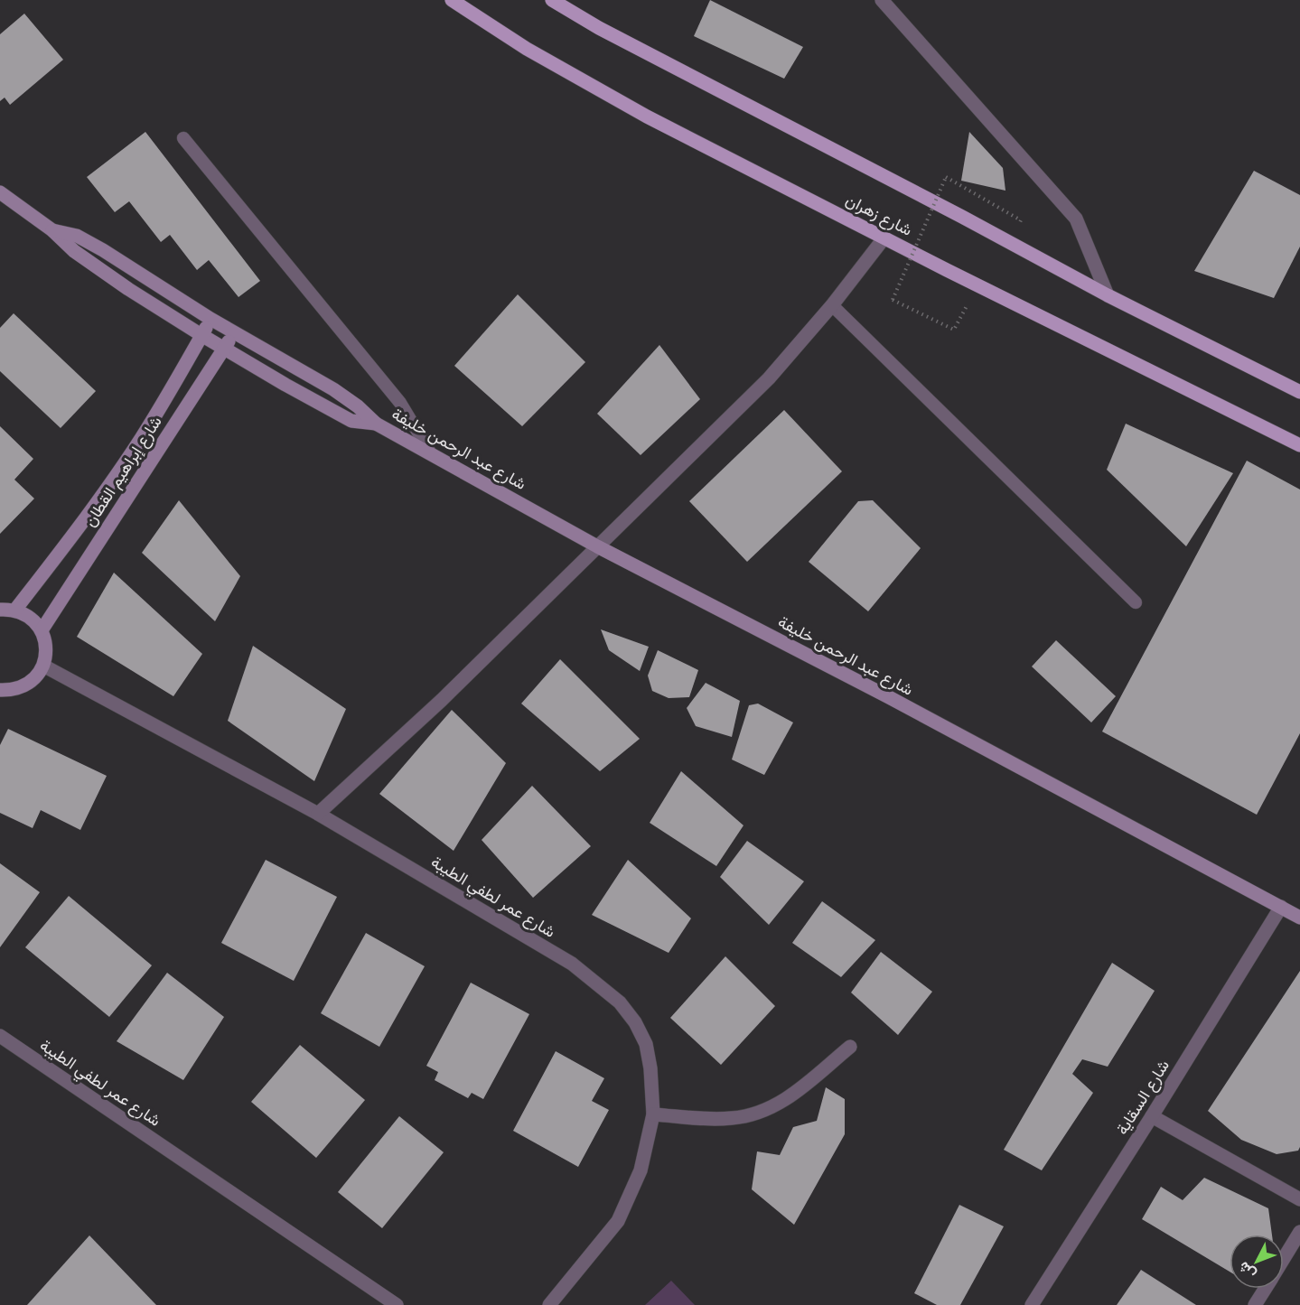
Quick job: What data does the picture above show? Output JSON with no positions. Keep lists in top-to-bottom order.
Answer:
{
  "streets": {
    "main road": ["شارع زهران"],
    "street": [
      "شارع عبد الرحمن خليفة",
      "شارع إبراهيم القطان",
      "شارع عمر لطفي الطيبة",
      "شارع السقاية"
    ]
  },
  "crossings": [
    ["شارع عبد الرحمن خليفة", "شارع إبراهيم القطان"],
    ["شارع عبد الرحمن خليفة", "شارع السقاية"]
  ],
  "north": "bottom left"
}
